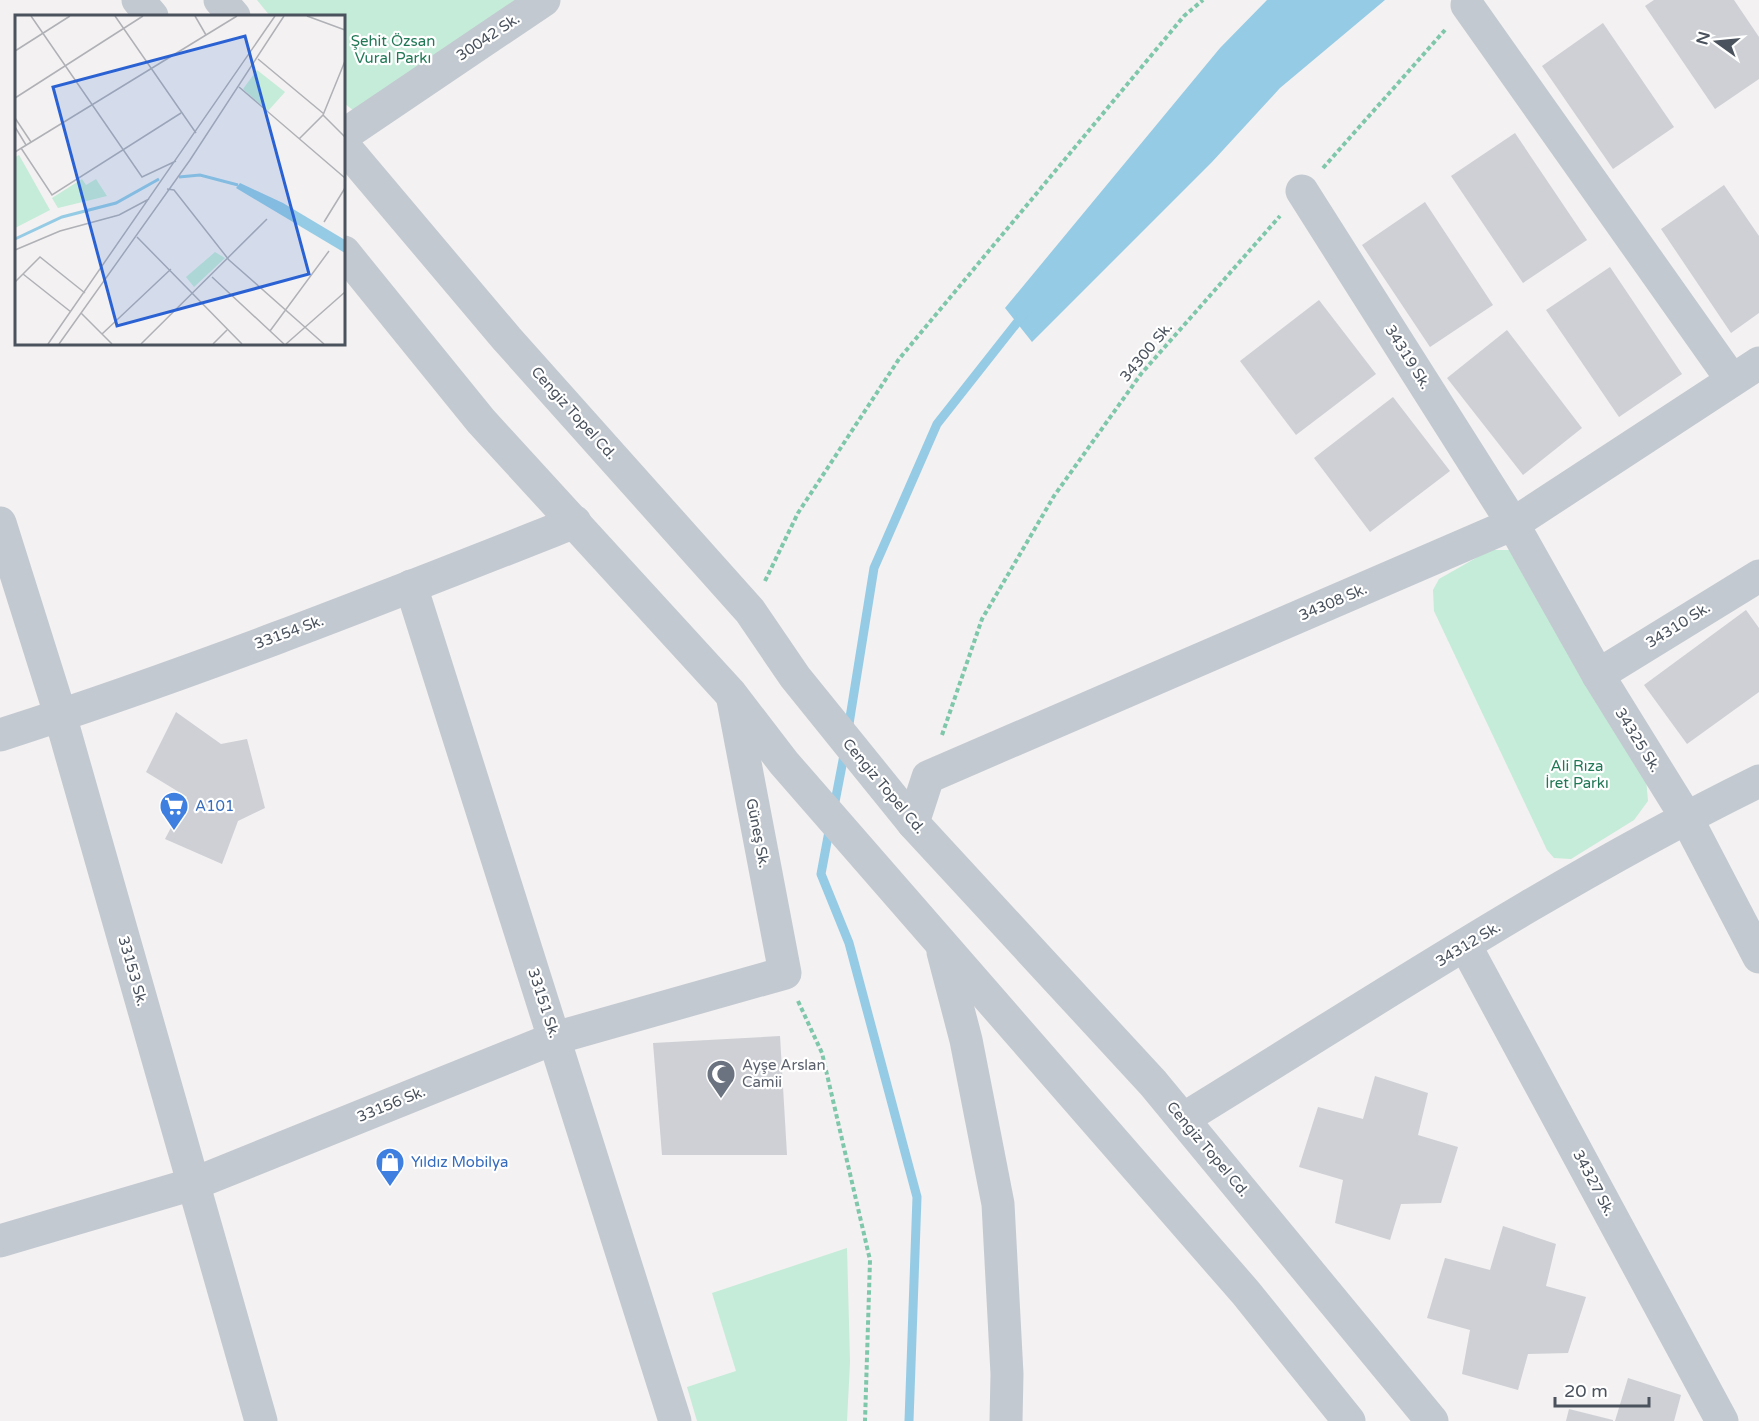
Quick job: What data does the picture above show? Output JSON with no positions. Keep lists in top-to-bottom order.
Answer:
{
  "streets": {
    "street": [
      "30042 Sk.",
      "34319 Sk.",
      "Cengiz Topel Cd.",
      "34308 Sk.",
      "34310 Sk.",
      "33154 Sk.",
      "34325 Sk.",
      "Güneş Sk.",
      "34312 Sk.",
      "33153 Sk.",
      "33151 Sk.",
      "33156 Sk.",
      "34327 Sk."
    ],
    "path": ["34300 Sk."]
  },
  "crossings": [
    ["34300 Sk.", "34319 Sk."],
    ["34300 Sk.", "34308 Sk."],
    ["34319 Sk.", "34308 Sk."],
    ["34319 Sk.", "34325 Sk."],
    ["Cengiz Topel Cd.", "34312 Sk."],
    ["34308 Sk.", "34325 Sk."],
    ["34310 Sk.", "34325 Sk."],
    ["33154 Sk.", "33153 Sk."],
    ["33154 Sk.", "33151 Sk."],
    ["34325 Sk.", "34312 Sk."],
    ["Güneş Sk.", "33156 Sk."],
    ["34312 Sk.", "34327 Sk."],
    ["33153 Sk.", "33156 Sk."],
    ["33151 Sk.", "33156 Sk."]
  ],
  "parks": ["Şehit Özsan Vural Parkı", "Ali Rıza İret Parkı"],
  "places": {
    "supermarket": ["A101"],
    "mosque": ["Ayşe Arslan Camii"],
    "shop": ["Yıldız Mobilya"]
  },
  "scale_bar": "20 m",
  "north": "left"
}
